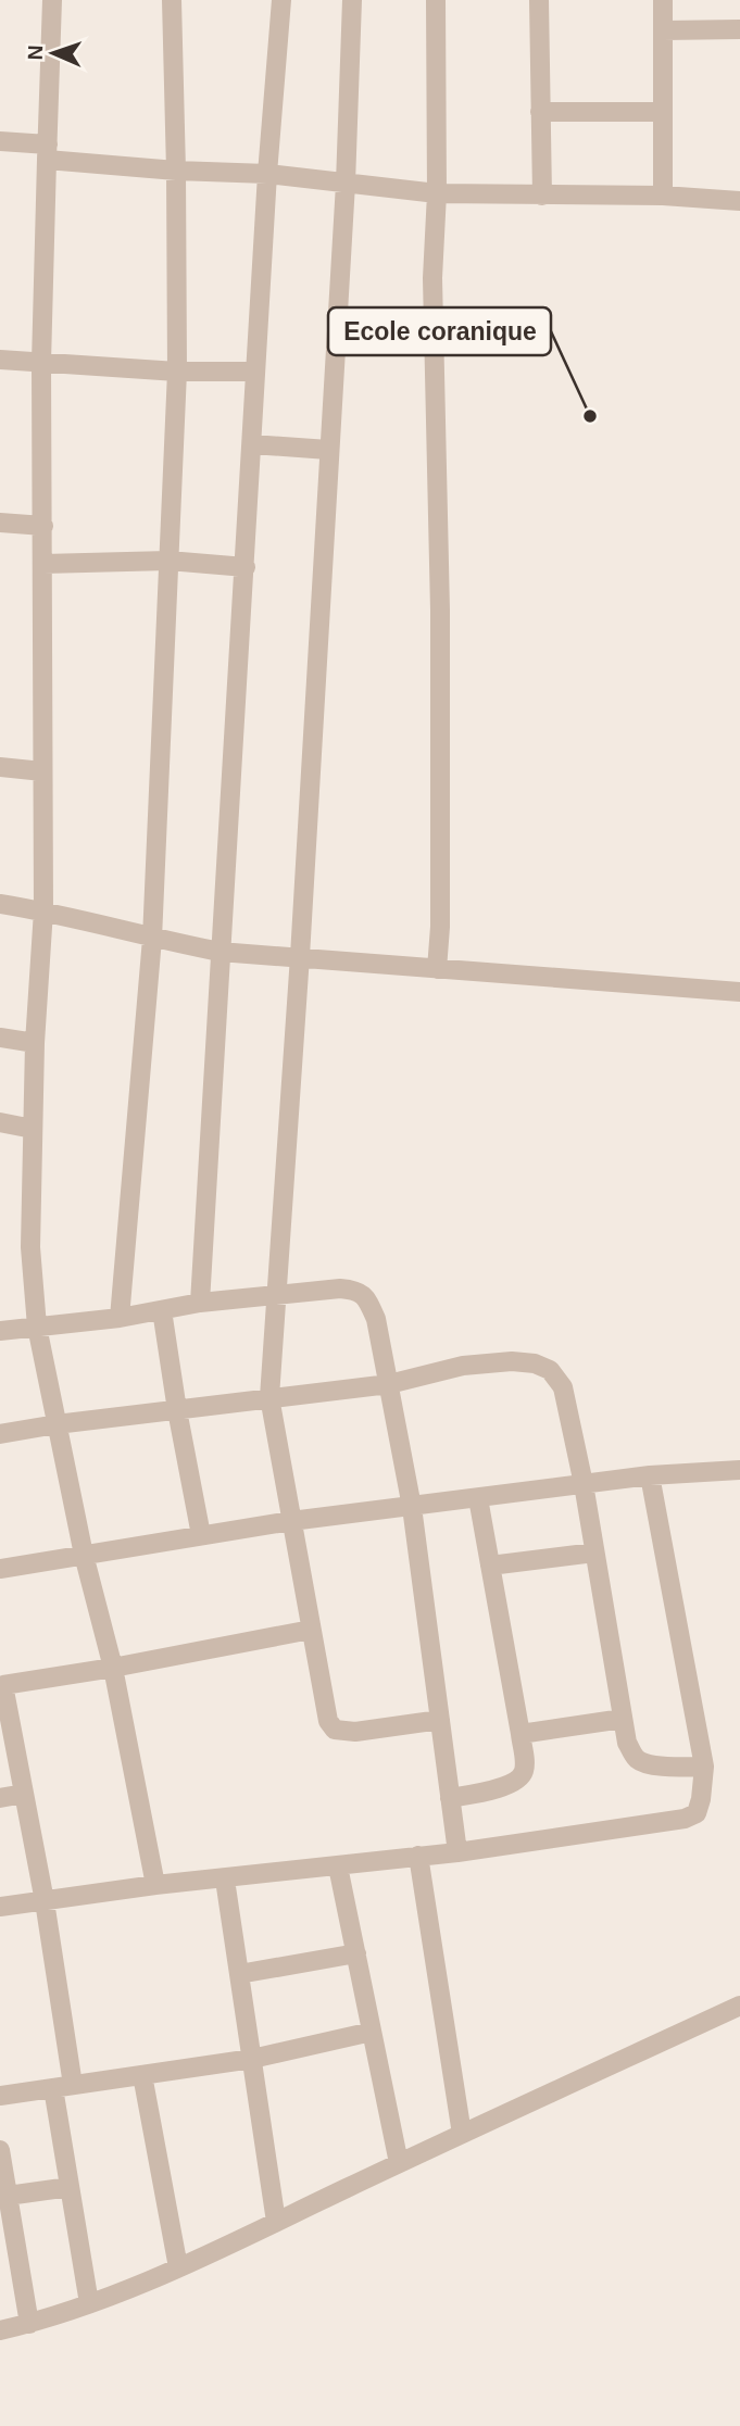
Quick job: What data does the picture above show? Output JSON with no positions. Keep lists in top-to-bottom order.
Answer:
{
  "places": ["Ecole coranique"],
  "north": "left"
}
